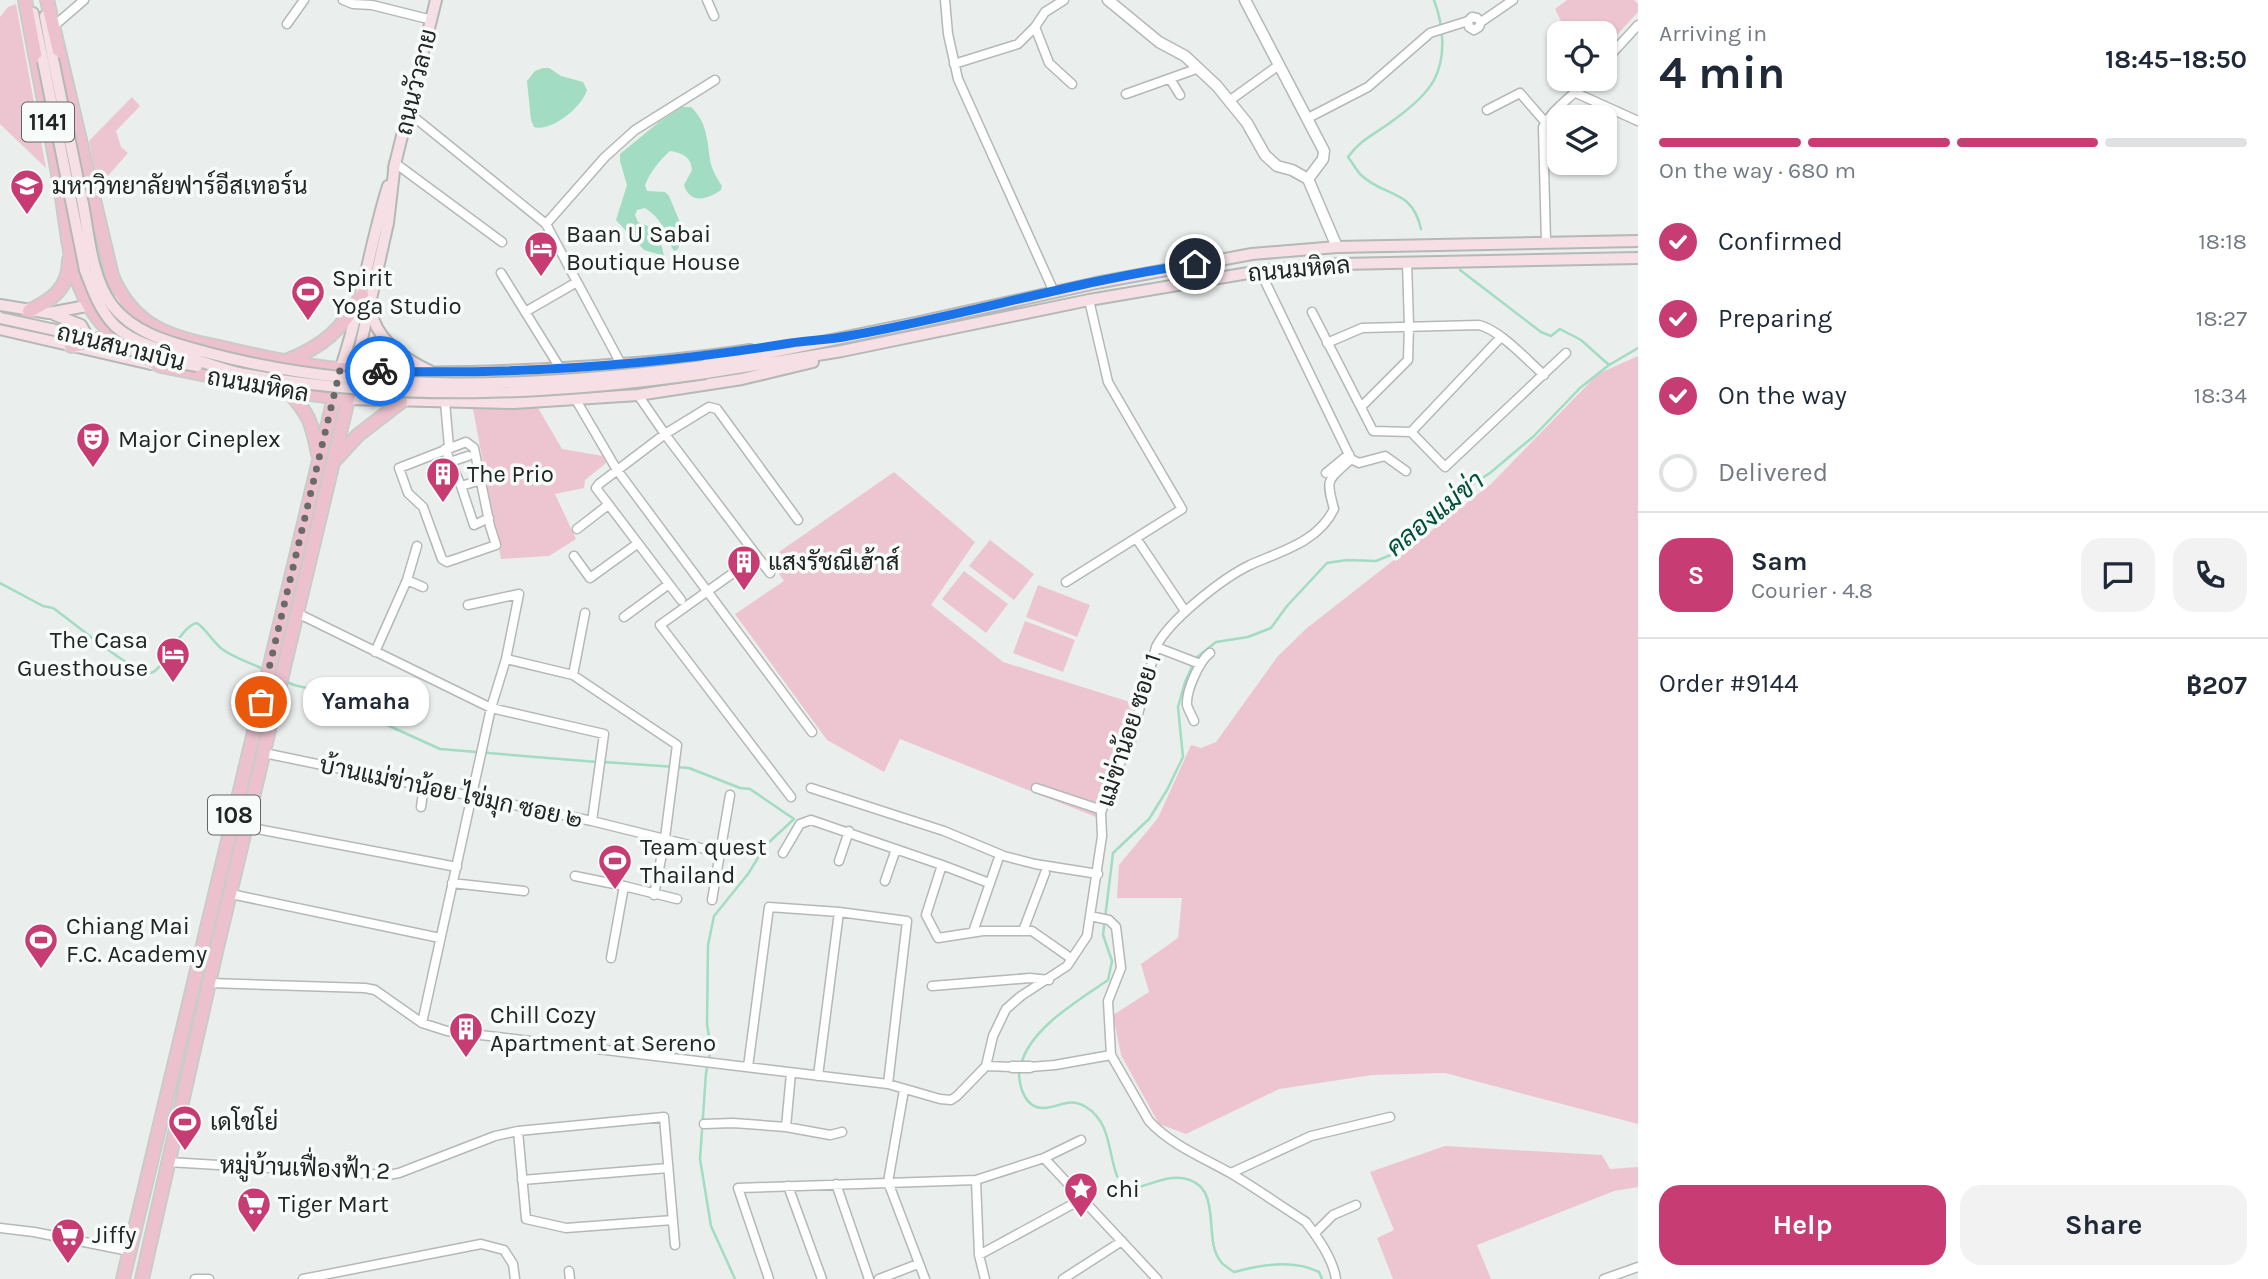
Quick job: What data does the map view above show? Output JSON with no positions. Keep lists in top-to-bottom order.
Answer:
{
  "streets": {
    "main road": [
      "ถนนวัวลาย",
      "1141",
      "ถนนมหิดล",
      "ถนนสนามบิน",
      "108"
    ],
    "street": ["แม่ข่าน้อย ซอย 1", "บ้านแม่ข่าน้อย ไข่มุก ซอย ๒", "หมู่บ้านเฟื่องฟ้า 2"]
  },
  "crossings": [
    ["ถนนวัวลาย", "ถนนมหิดล"],
    ["ถนนวัวลาย", "108"],
    ["ถนนมหิดล", "ถนนสนามบิน"],
    ["ถนนมหิดล", "108"],
    ["บ้านแม่ข่าน้อย ไข่มุก ซอย ๒", "108"],
    ["108", "หมู่บ้านเฟื่องฟ้า 2"]
  ],
  "water": ["คลองแม่ข่า"],
  "places": {
    "school or university": ["มหาวิทยาลัยฟาร์อีสเทอร์น"],
    "hotel": ["Baan U Sabai Boutique House", "The Casa Guesthouse"],
    "sports": [
      "Spirit Yoga Studio",
      "Team quest Thailand",
      "Chiang Mai F.C. Academy",
      "เดโชโย่"
    ],
    "theatre": ["Major Cineplex"],
    "building": ["The Prio", "แสงรัชณีเฮ้าส์", "Chill Cozy Apartment at Sereno"],
    "other": ["Yamaha"],
    "place": ["chi"],
    "supermarket": ["Tiger Mart", "Jiffy"]
  },
  "page": {
    "heading": ["4 min", "Arriving in", "18:45–18:50"],
    "panel": [
      "Sam",
      "Courier · 4.8",
      "Order #9144",
      "฿207"
    ],
    "bar": "On the way · 680 m",
    "list": [
      ["Confirmed", "18:18"],
      ["Preparing", "18:27"],
      ["On the way", "18:34"],
      "Delivered"
    ],
    "round": "S",
    "bubble": "Yamaha",
    "buttons": ["Help", "Share"]
  }
}
